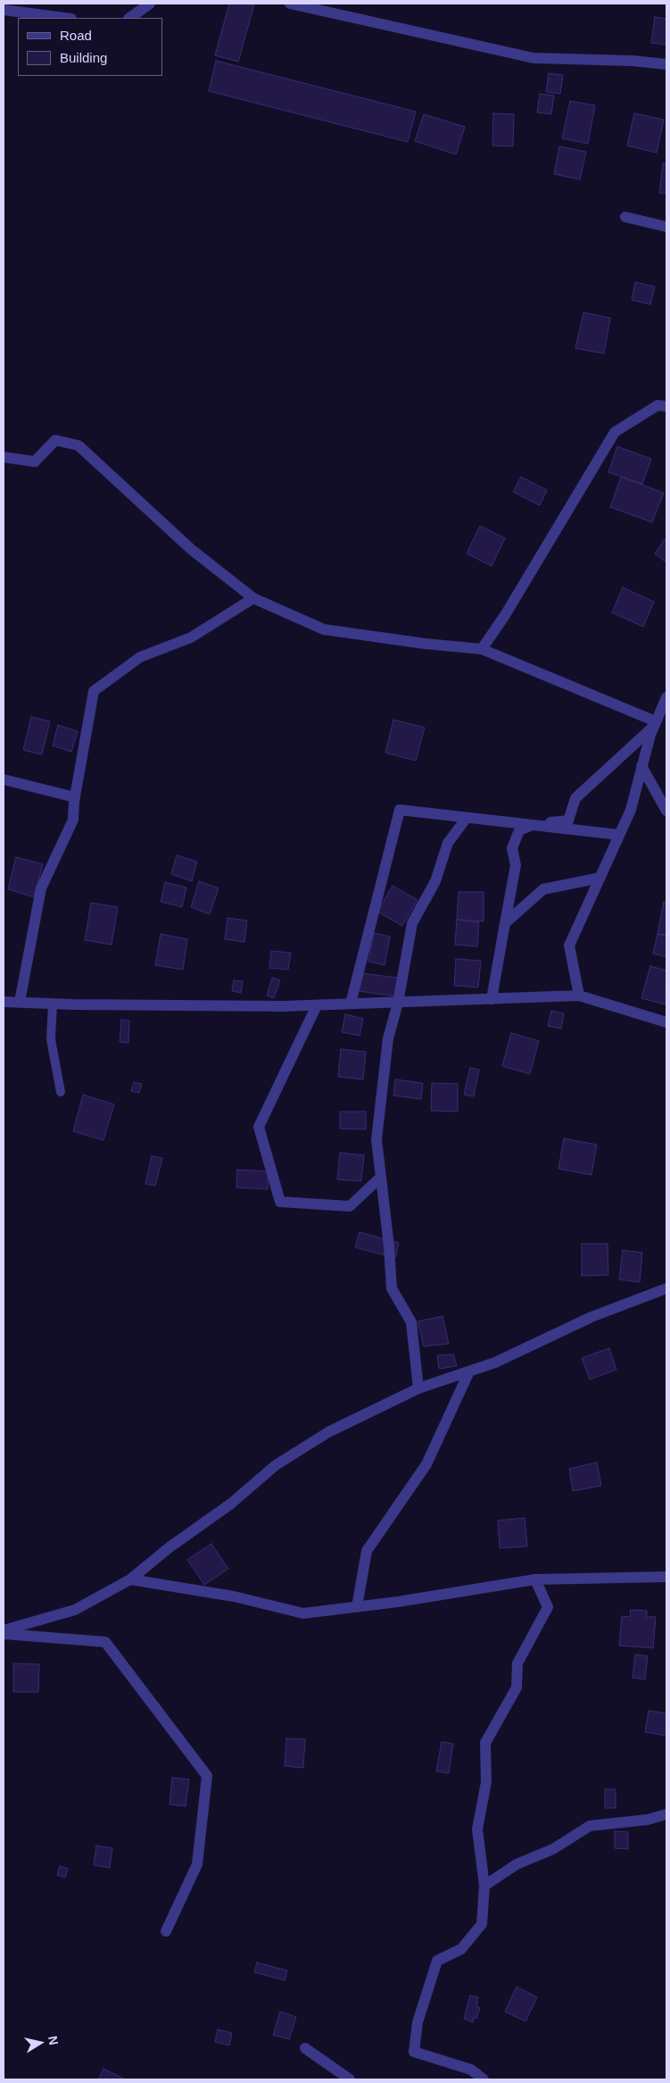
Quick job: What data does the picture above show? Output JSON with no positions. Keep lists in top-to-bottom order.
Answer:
{
  "legend": ["Road", "Building"],
  "north": "right"
}
